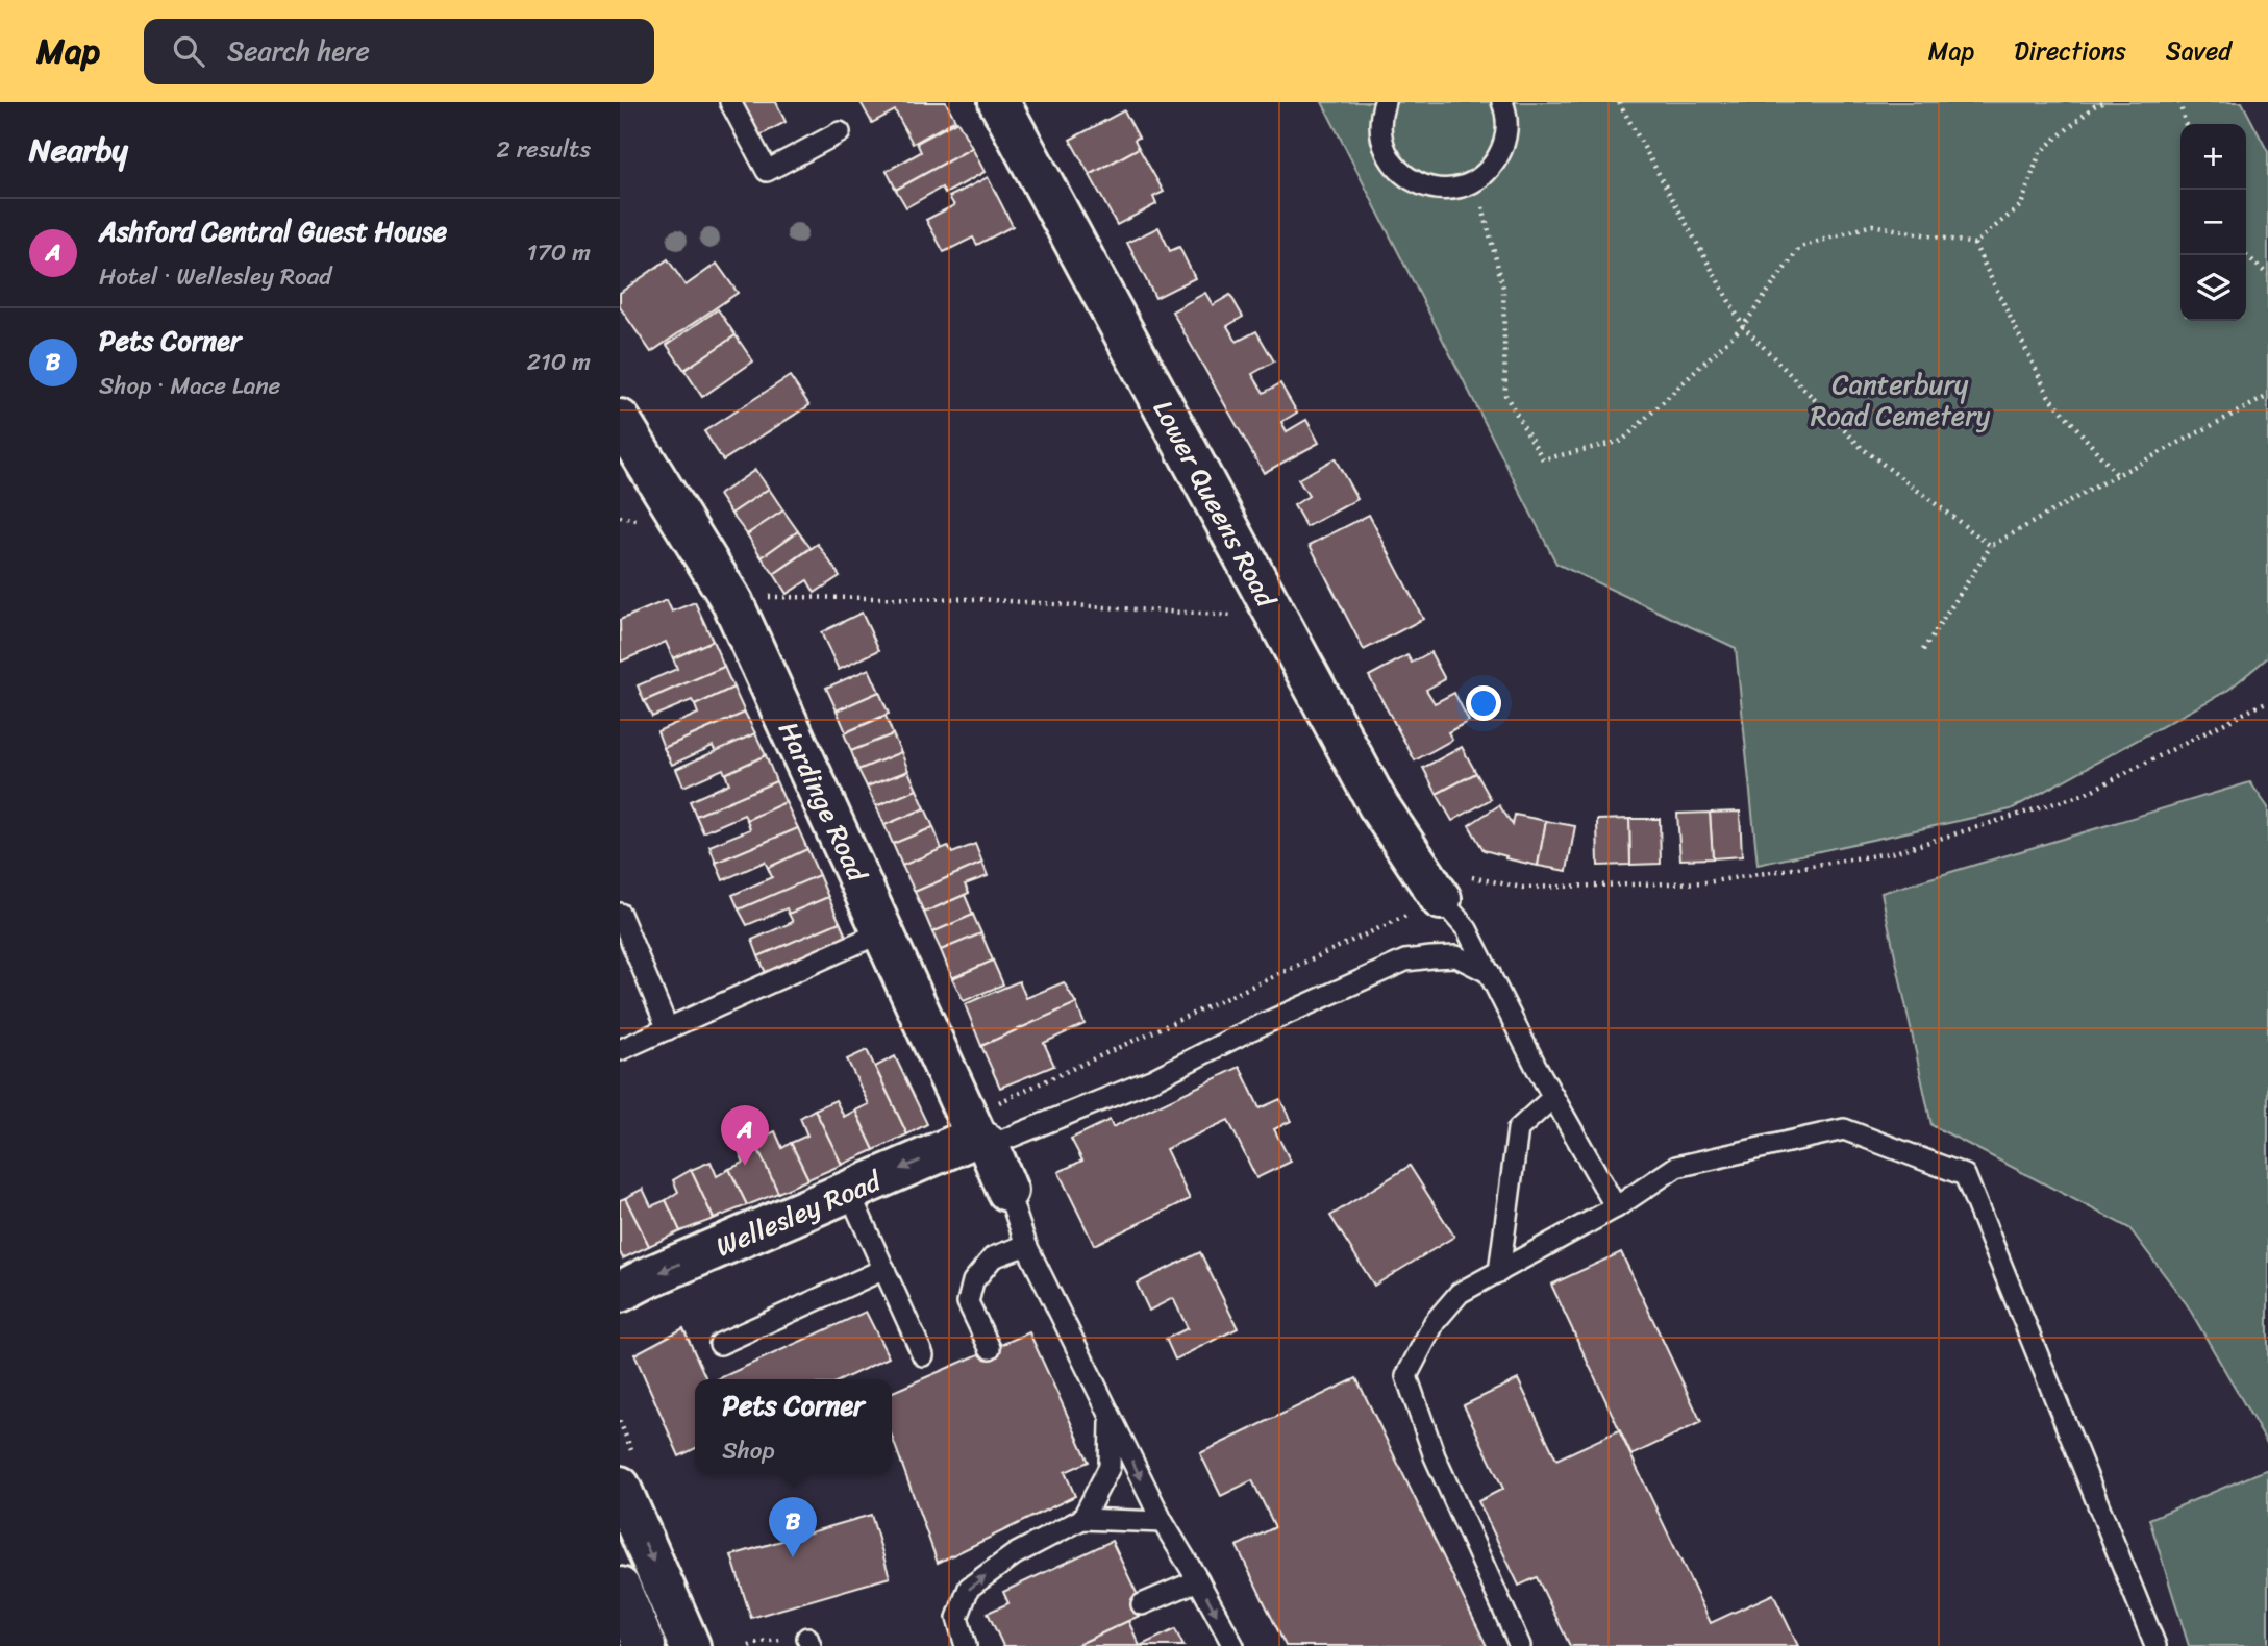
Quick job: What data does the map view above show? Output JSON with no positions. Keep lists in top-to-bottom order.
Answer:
{
  "streets": {
    "street": ["Lower Queens Road", "Hardinge Road", "Wellesley Road"]
  },
  "crossings": [
    ["Hardinge Road", "Wellesley Road"]
  ],
  "one_way": ["Wellesley Road"],
  "parks": ["Canterbury Road Cemetery"],
  "page": {
    "header": "Map",
    "search": "Search here",
    "nav": ["Map", "Directions", "Saved"],
    "heading": ["Nearby", "2 results"],
    "map_buttons": ["+", "−"],
    "list": [
      {
        "mark": "A",
        "name": "Ashford Central Guest House",
        "note": "Hotel · Wellesley Road",
        "value": "170 m"
      },
      {
        "mark": "B",
        "name": "Pets Corner",
        "note": "Shop · Mace Lane",
        "value": "210 m"
      }
    ],
    "pins": ["A", "B"],
    "popup": ["Pets Corner", "Shop"]
  }
}
